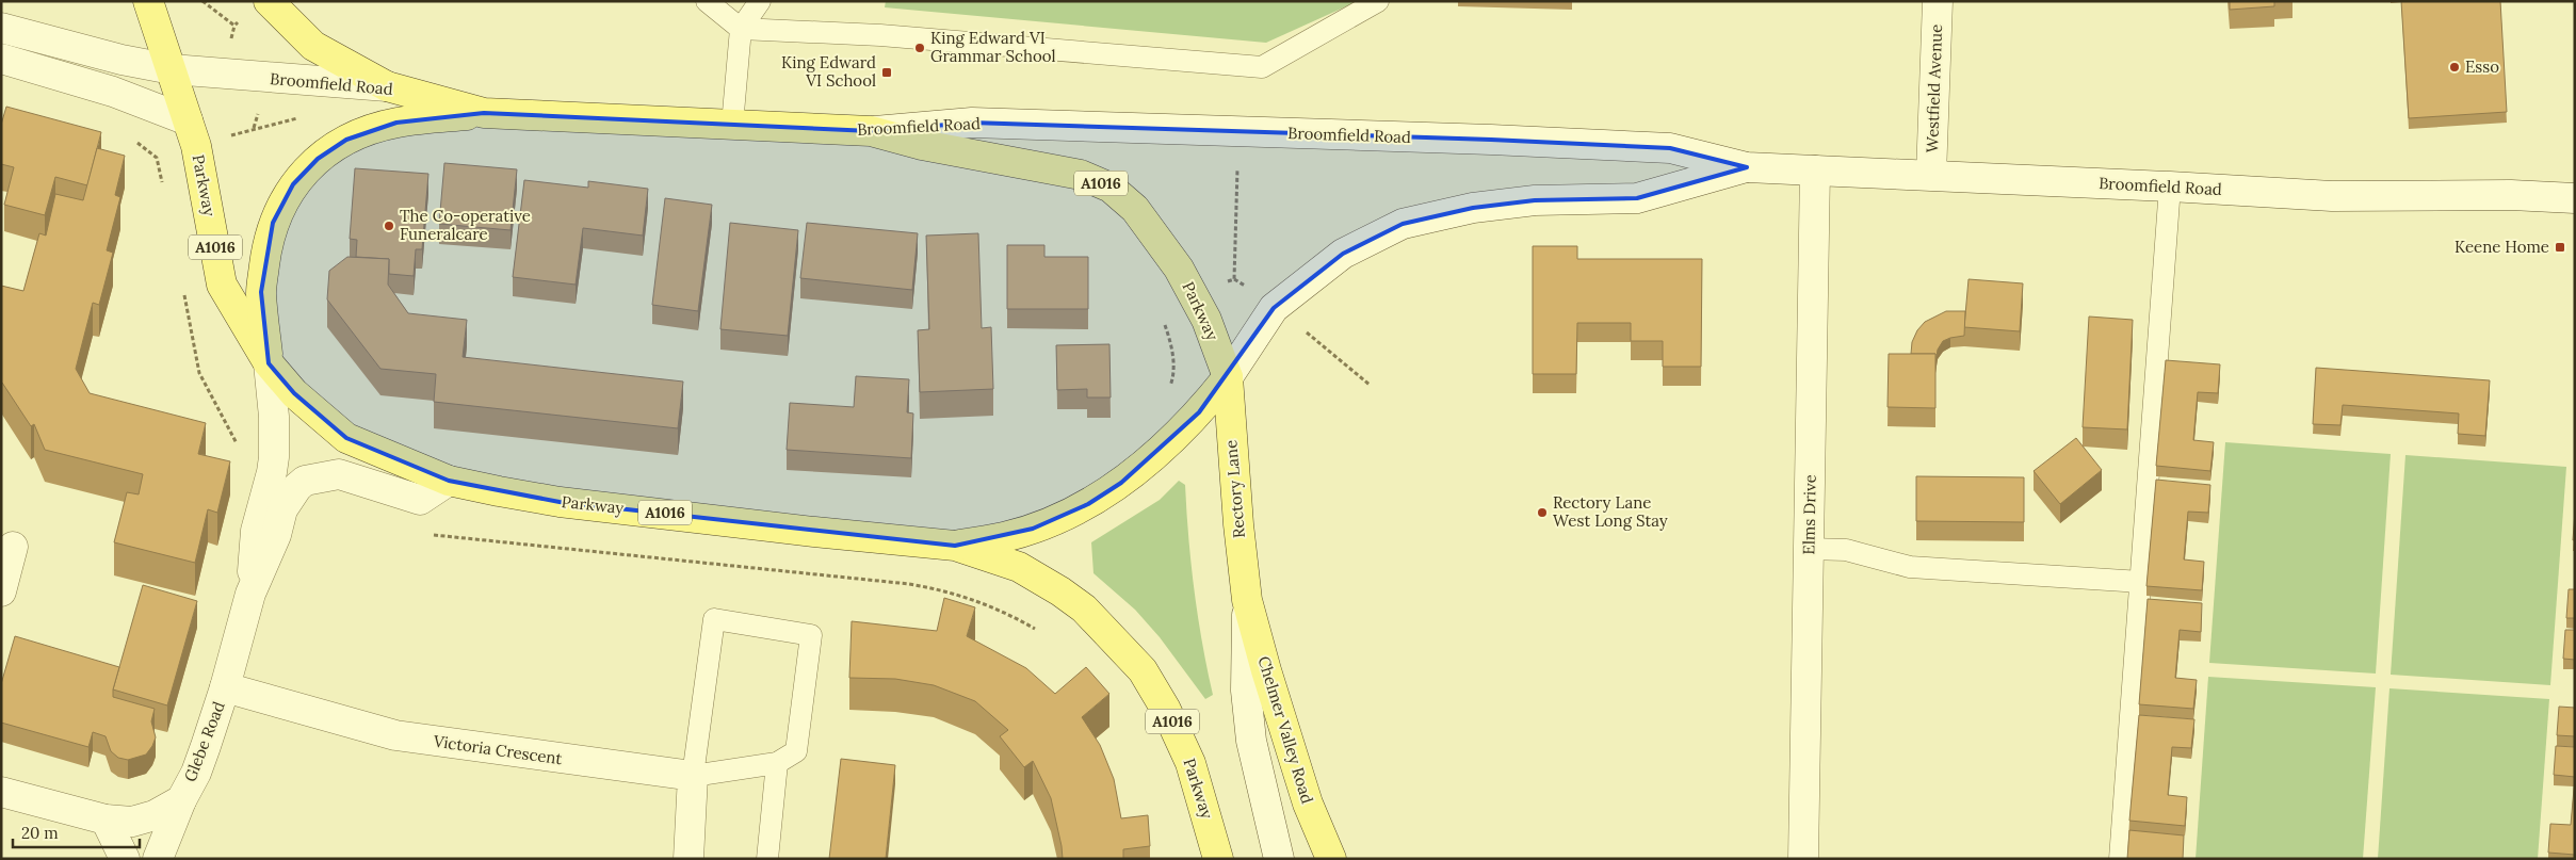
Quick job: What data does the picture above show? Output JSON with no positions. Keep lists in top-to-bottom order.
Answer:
{
  "streets": {
    "main road": [
      "Broomfield Road",
      "A1016",
      "Parkway",
      "Rectory Lane",
      "Chelmer Valley Road"
    ],
    "street": [
      "Westfield Avenue",
      "Elms Drive",
      "Glebe Road",
      "Victoria Crescent"
    ]
  },
  "crossings": [
    ["Broomfield Road", "Westfield Avenue"],
    ["Broomfield Road", "A1016"],
    ["Broomfield Road", "Parkway"],
    ["Broomfield Road", "Rectory Lane"],
    ["Broomfield Road", "Elms Drive"],
    ["A1016", "Parkway"],
    ["A1016", "Glebe Road"],
    ["Parkway", "Rectory Lane"],
    ["Parkway", "Glebe Road"],
    ["Rectory Lane", "Chelmer Valley Road"],
    ["Glebe Road", "Victoria Crescent"]
  ],
  "places": {
    "other": [
      "King Edward VI Grammar School",
      "Esso",
      "The Co-operative Funeralcare",
      "Rectory Lane West Long Stay"
    ],
    "transit": ["King Edward VI School", "Keene Home"]
  },
  "scale_bar": "20 m"
}
